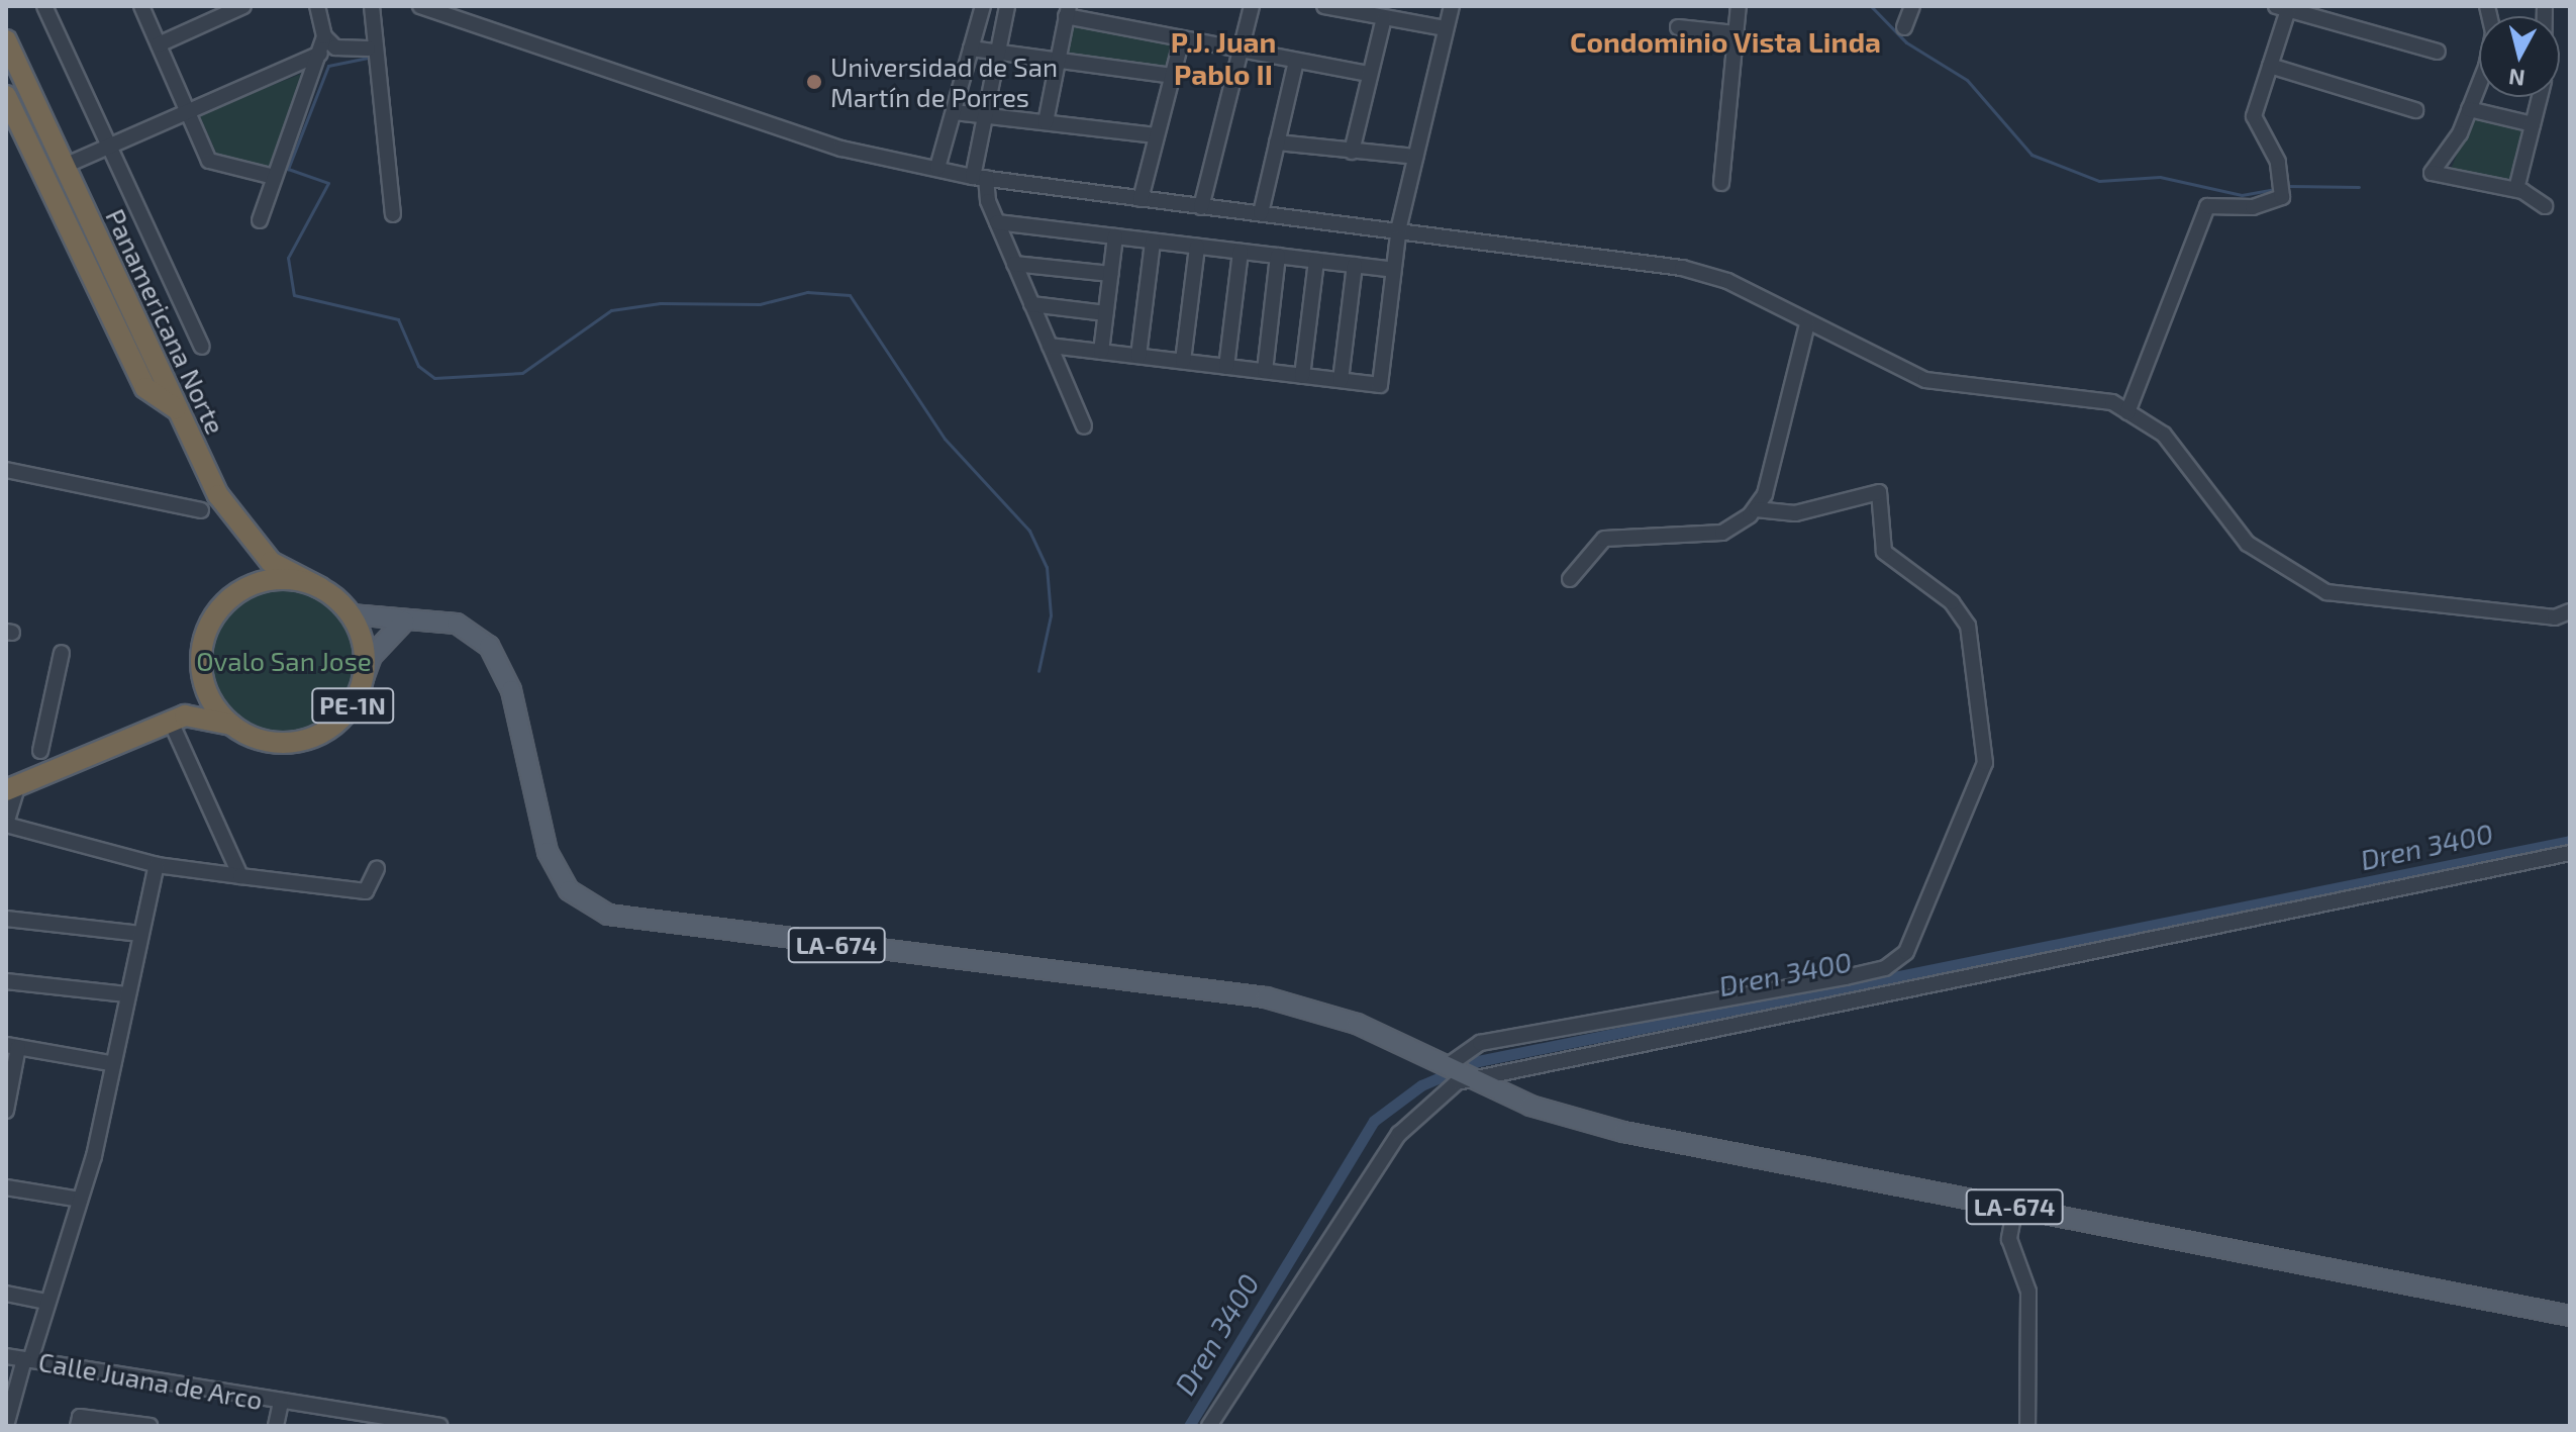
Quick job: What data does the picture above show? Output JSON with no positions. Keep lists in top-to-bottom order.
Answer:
{
  "streets": {
    "highway": ["Panamericana Norte", "PE-1N"],
    "main road": ["LA-674"],
    "street": ["Calle Juana de Arco"]
  },
  "crossings": [
    ["Panamericana Norte", "PE-1N"],
    ["Panamericana Norte", "LA-674"],
    ["PE-1N", "LA-674"]
  ],
  "districts": ["P.J. Juan Pablo II", "Condominio Vista Linda"],
  "water": ["Dren 3400"],
  "parks": ["Ovalo San Jose"],
  "places": ["Universidad de San Martín de Porres"],
  "north": "bottom"
}
